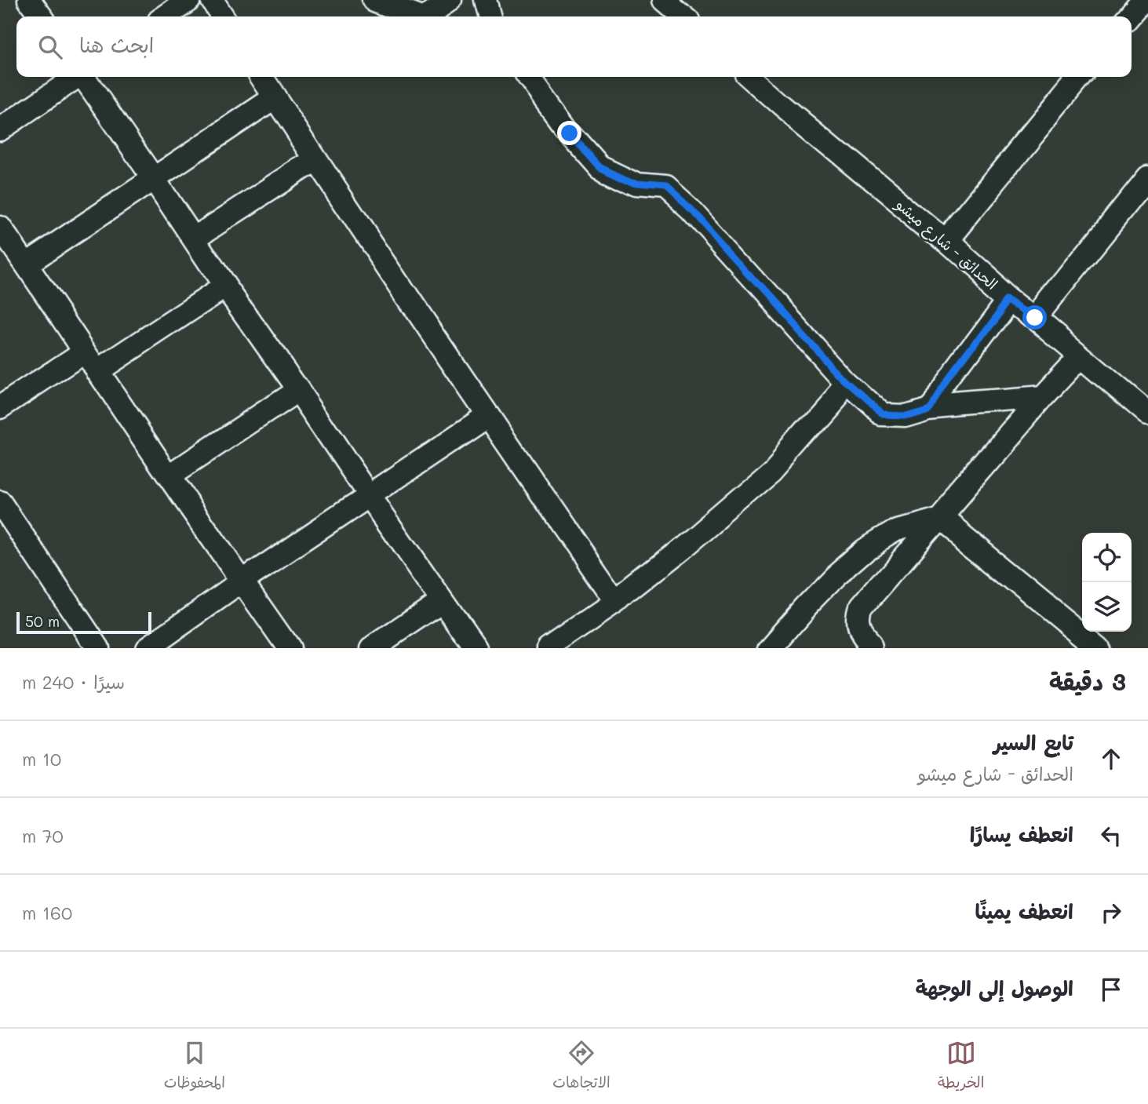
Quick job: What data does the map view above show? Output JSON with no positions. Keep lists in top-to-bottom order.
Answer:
{
  "streets": {
    "street": ["الحدائق - شارع ميشو"]
  },
  "scale_bar": "50 m",
  "page": {
    "search": "ابحث هنا",
    "scale": "50 m",
    "heading": ["3 دقيقة", "سيرًا · 240 m"],
    "list": [
      ["تابع السير", "الحدائق - شارع ميشو", "10 m"],
      ["انعطف يسارًا", "70 m"],
      ["انعطف يمينًا", "160 m"],
      "الوصول إلى الوجهة"
    ],
    "nav": ["الخريطة", "الاتجاهات", "المحفوظات"]
  }
}
